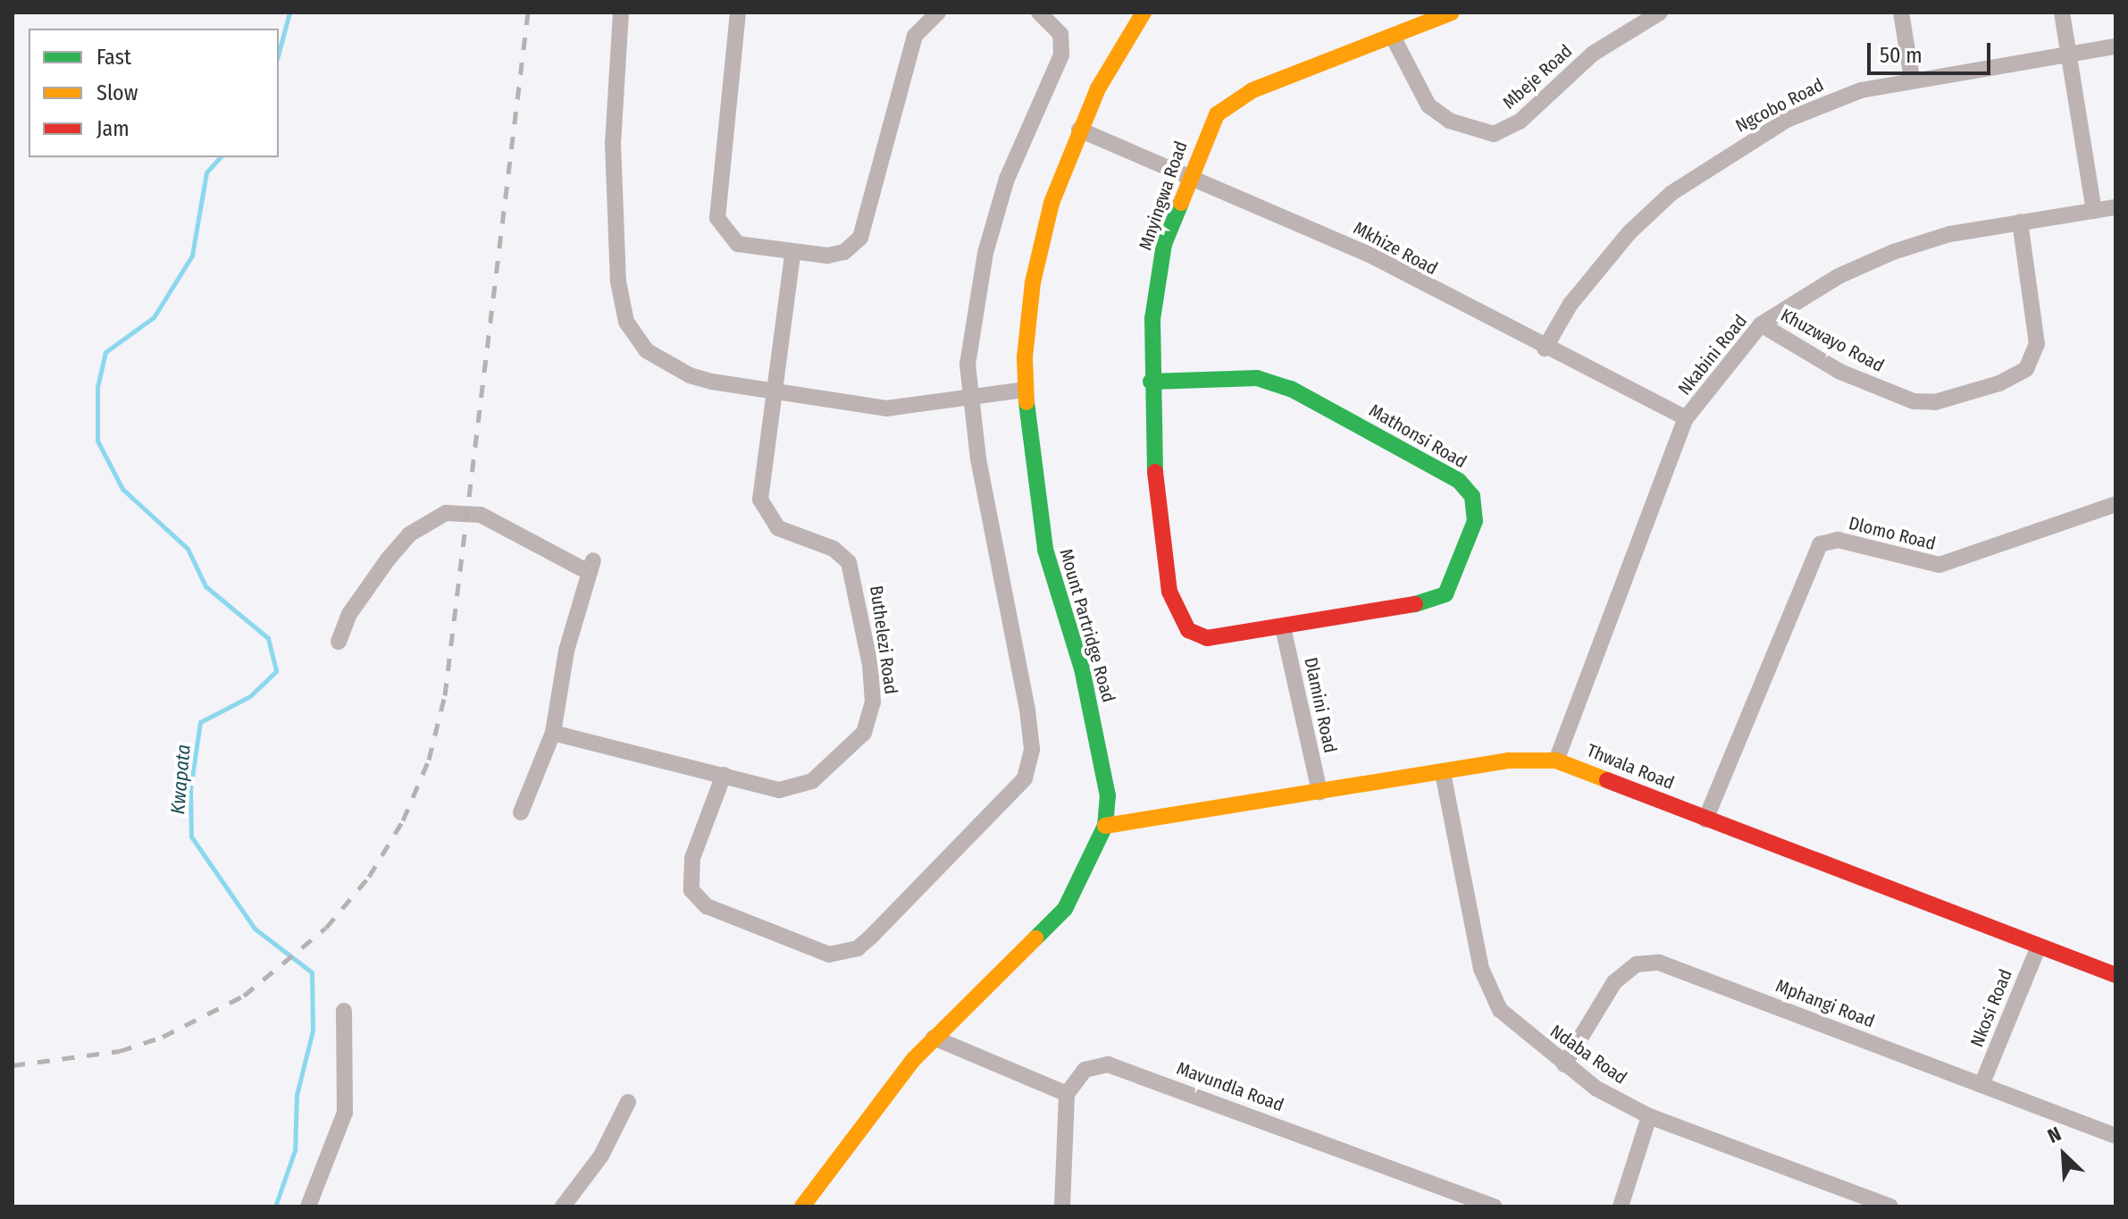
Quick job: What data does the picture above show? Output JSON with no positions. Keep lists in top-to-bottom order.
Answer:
{
  "streets": {
    "street": [
      "Mbeje Road",
      "Ngcobo Road",
      "Mnyingwa Road",
      "Mkhize Road",
      "Khuzwayo Road",
      "Nkabini Road",
      "Mathonsi Road",
      "Dlomo Road",
      "Mount Partridge Road",
      "Buthelezi Road",
      "Dlamini Road",
      "Thwala Road",
      "Mphangi Road",
      "Nkosi Road",
      "Ndaba Road",
      "Mavundla Road"
    ]
  },
  "crossings": [
    ["Mbeje Road", "Mnyingwa Road"],
    ["Ngcobo Road", "Mkhize Road"],
    ["Mnyingwa Road", "Mkhize Road"],
    ["Mnyingwa Road", "Mathonsi Road"],
    ["Mkhize Road", "Nkabini Road"],
    ["Mkhize Road", "Mount Partridge Road"],
    ["Khuzwayo Road", "Nkabini Road"],
    ["Nkabini Road", "Thwala Road"],
    ["Mathonsi Road", "Dlamini Road"],
    ["Dlomo Road", "Thwala Road"],
    ["Mount Partridge Road", "Thwala Road"],
    ["Dlamini Road", "Thwala Road"],
    ["Thwala Road", "Nkosi Road"],
    ["Thwala Road", "Ndaba Road"],
    ["Mphangi Road", "Nkosi Road"],
    ["Mphangi Road", "Ndaba Road"]
  ],
  "water": ["Kwapata"],
  "legend": ["Fast", "Slow", "Jam"],
  "scale_bar": "50 m",
  "north": "top left"
}
